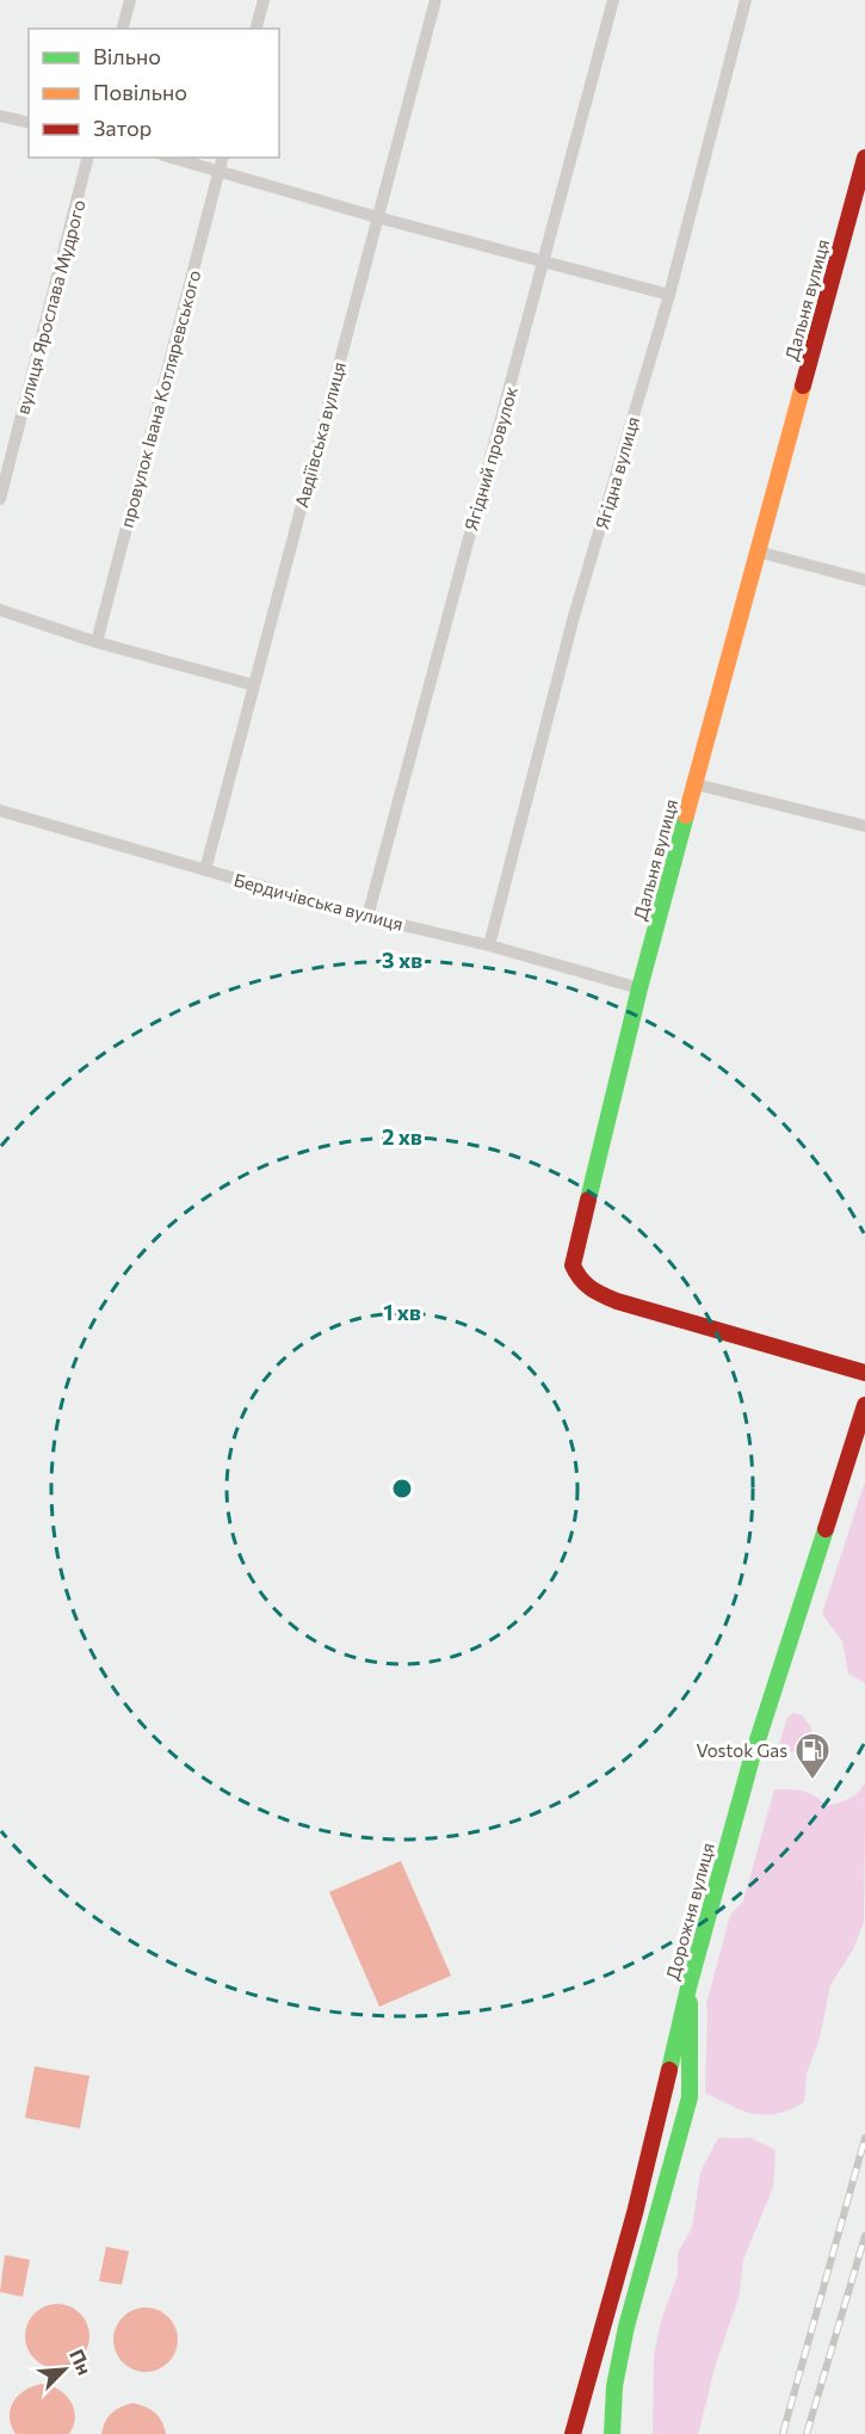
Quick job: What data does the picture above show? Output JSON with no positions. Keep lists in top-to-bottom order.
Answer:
{
  "streets": {
    "main road": ["Дальня вулиця", "Дорожня вулиця"],
    "street": [
      "вулиця Ярослава Мудрого",
      "провулок Івана Котляревського",
      "Авдіївська вулиця",
      "Ягідний провулок",
      "Ягідна вулиця",
      "Бердичівська вулиця"
    ]
  },
  "crossings": [
    ["Дальня вулиця", "Бердичівська вулиця"],
    ["Авдіївська вулиця", "Бердичівська вулиця"],
    ["Ягідний провулок", "Бердичівська вулиця"],
    ["Ягідна вулиця", "Бердичівська вулиця"]
  ],
  "places": {
    "fuel station": ["Vostok Gas"]
  },
  "legend": ["Вільно", "Повільно", "Затор"],
  "north": "top right",
  "rings": ["3 хв", "2 хв", "1 хв"]
}
